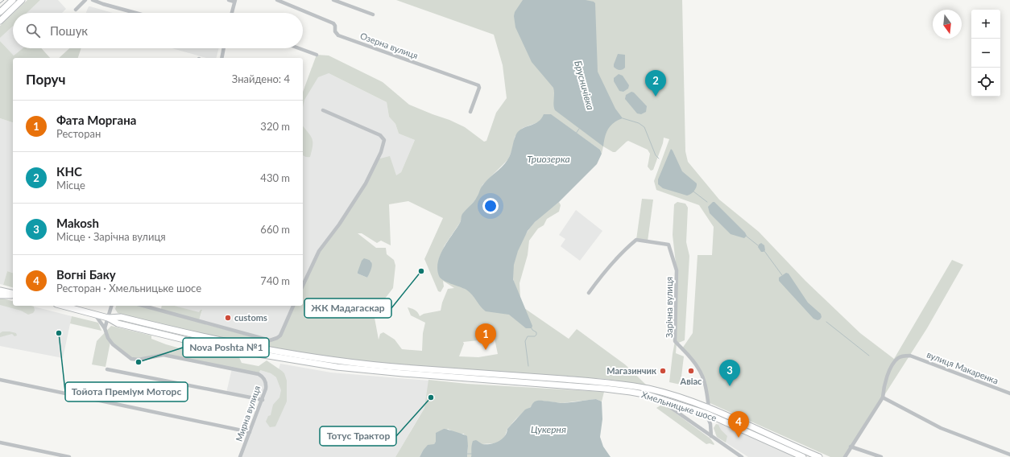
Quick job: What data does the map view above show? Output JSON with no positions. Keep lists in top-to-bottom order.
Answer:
{
  "streets": {
    "highway": ["Хмельницьке шосе"],
    "street": [
      "Озерна вулиця",
      "Зарічна вулиця",
      "вулиця Макаренка",
      "Мирна вулиця"
    ]
  },
  "crossings": [
    ["Зарічна вулиця", "Хмельницьке шосе"]
  ],
  "water": ["Брусничівка", "Триозерка", "Цукерня"],
  "places": [
    "ЖК Мадагаскар",
    "customs",
    "Тойота Преміум Моторс",
    "Nova Poshta №1",
    "Магазинчик",
    "Авіас",
    "Тотус Трактор"
  ],
  "north": "bottom",
  "page": {
    "map_buttons": ["+", "−"],
    "search": "Пошук",
    "heading": ["Поруч", "Знайдено: 4"],
    "pins": [
      "2",
      "1",
      "3",
      "4"
    ],
    "list": [
      {
        "mark": "1",
        "name": "Фата Моргана",
        "note": "Ресторан",
        "value": "320 m"
      },
      {
        "mark": "2",
        "name": "КНС",
        "note": "Місце",
        "value": "430 m"
      },
      {
        "mark": "3",
        "name": "Makosh",
        "note": "Місце · Зарічна вулиця",
        "value": "660 m"
      },
      {
        "mark": "4",
        "name": "Вогні Баку",
        "note": "Ресторан · Хмельницьке шосе",
        "value": "740 m"
      }
    ]
  }
}
